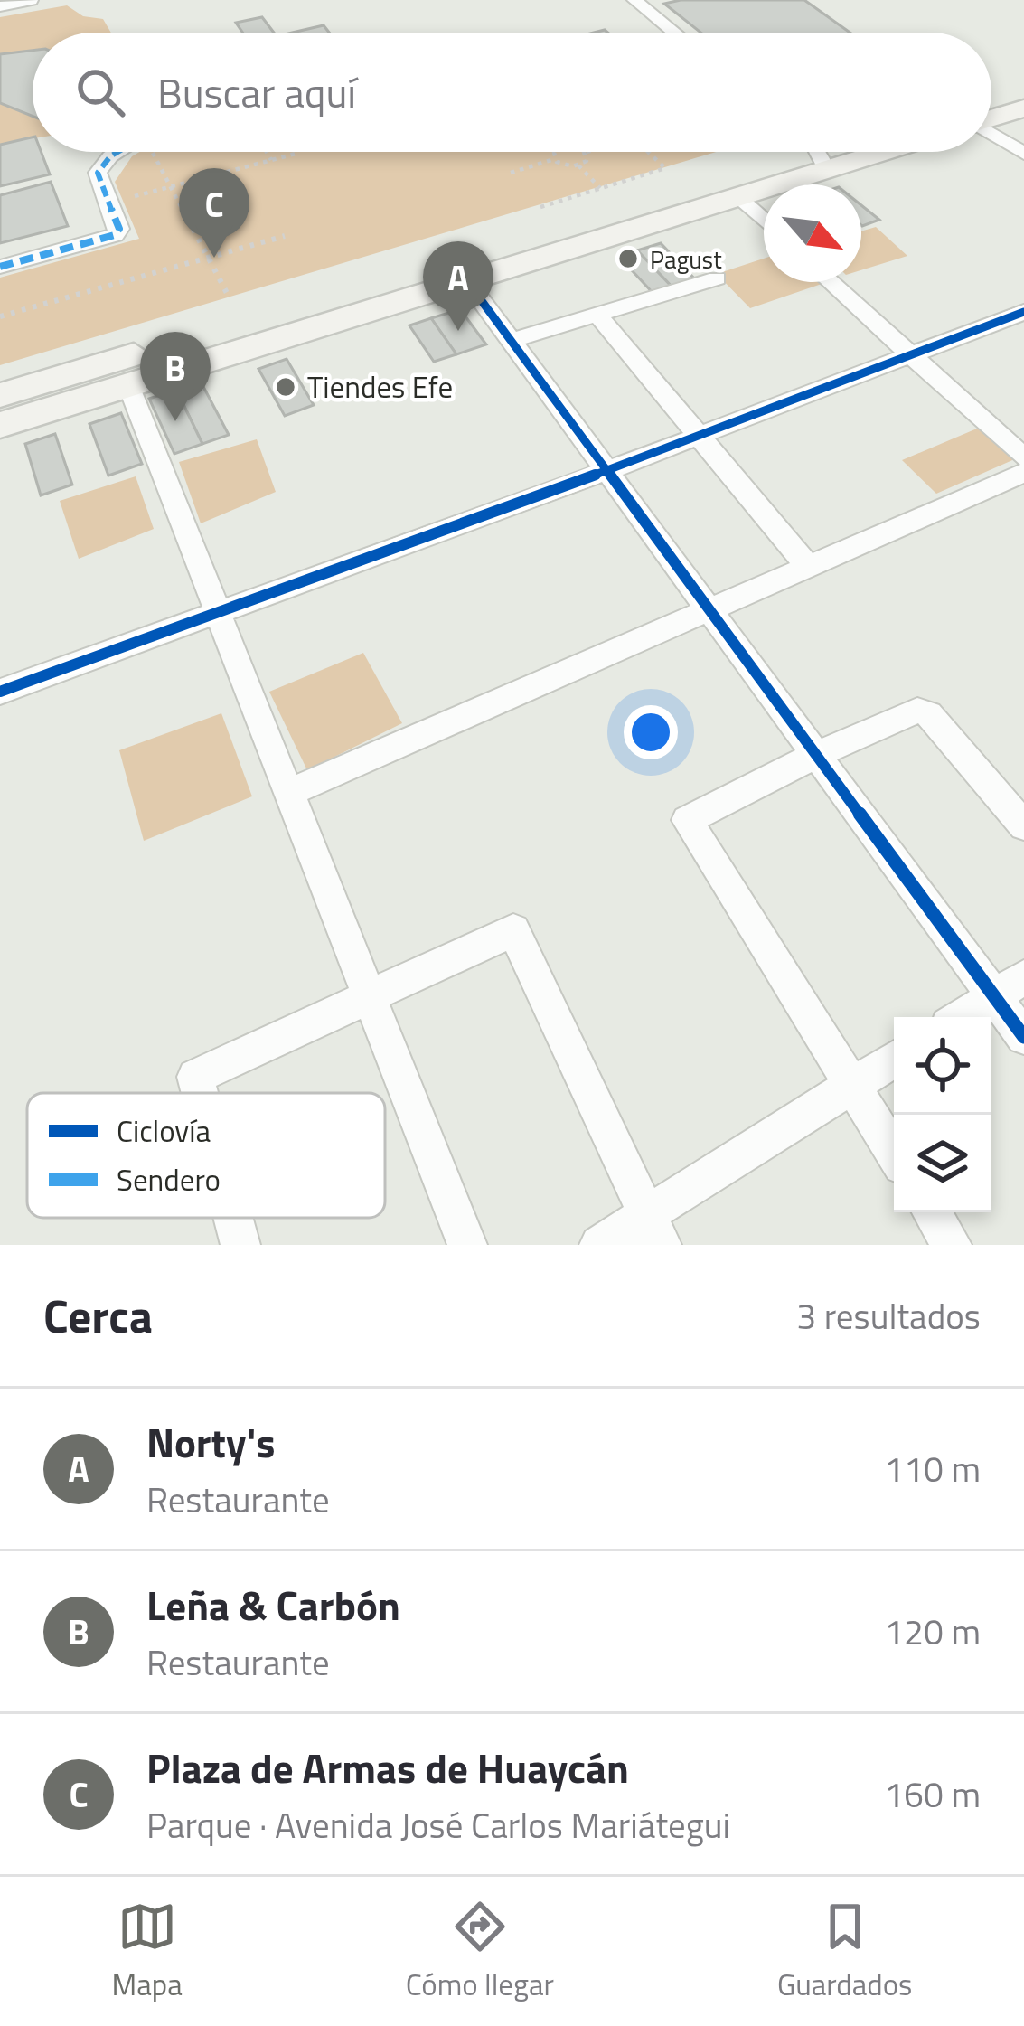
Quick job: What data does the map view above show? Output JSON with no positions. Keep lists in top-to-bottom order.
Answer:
{
  "places": ["Pagust", "Tiendes Efe"],
  "legend": ["Ciclovía", "Sendero"],
  "north": "bottom right",
  "page": {
    "search": "Buscar aquí",
    "pins": ["C", "A", "B"],
    "heading": ["Cerca", "3 resultados"],
    "list": [
      {
        "mark": "A",
        "name": "Norty's",
        "note": "Restaurante",
        "value": "110 m"
      },
      {
        "mark": "B",
        "name": "Leña & Carbón",
        "note": "Restaurante",
        "value": "120 m"
      },
      {
        "mark": "C",
        "name": "Plaza de Armas de Huaycán",
        "note": "Parque · Avenida José Carlos Mariátegui",
        "value": "160 m"
      }
    ],
    "nav": ["Mapa", "Cómo llegar", "Guardados"]
  }
}
